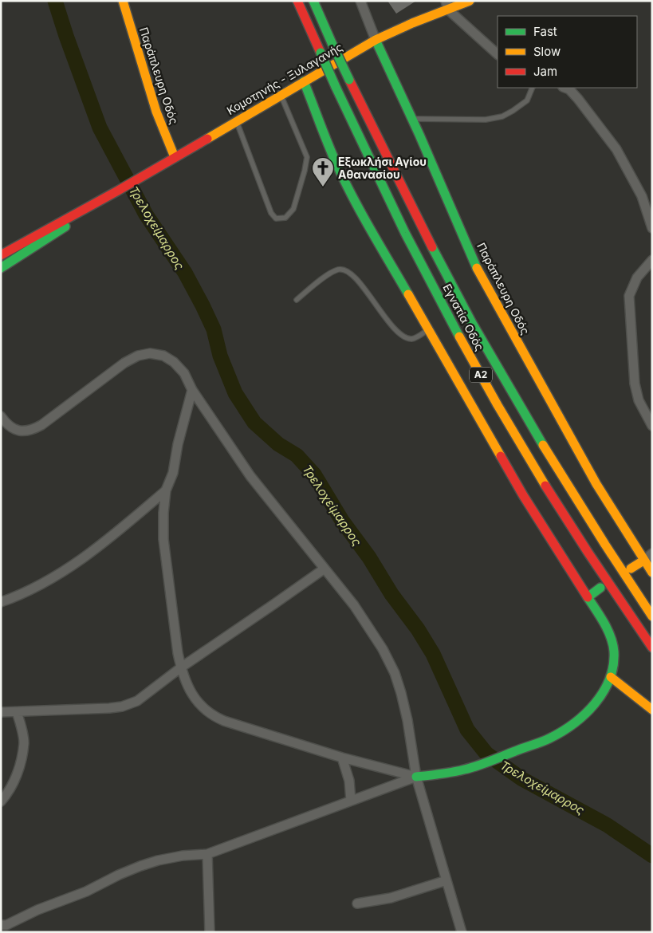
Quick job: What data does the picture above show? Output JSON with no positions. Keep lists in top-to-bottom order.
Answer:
{
  "streets": {
    "main road": [
      "Παράπλευρη Οδός",
      "Κομοτηνής - Ξυλαγανής",
      "Εγνατία Οδός",
      "Α2"
    ]
  },
  "crossings": [
    ["Παράπλευρη Οδός", "Κομοτηνής - Ξυλαγανής"]
  ],
  "water": ["Τρελοχείμαρρος"],
  "places": {
    "church": ["Εξωκλήσι Αγίου Αθανασίου"]
  },
  "legend": ["Fast", "Slow", "Jam"]
}
